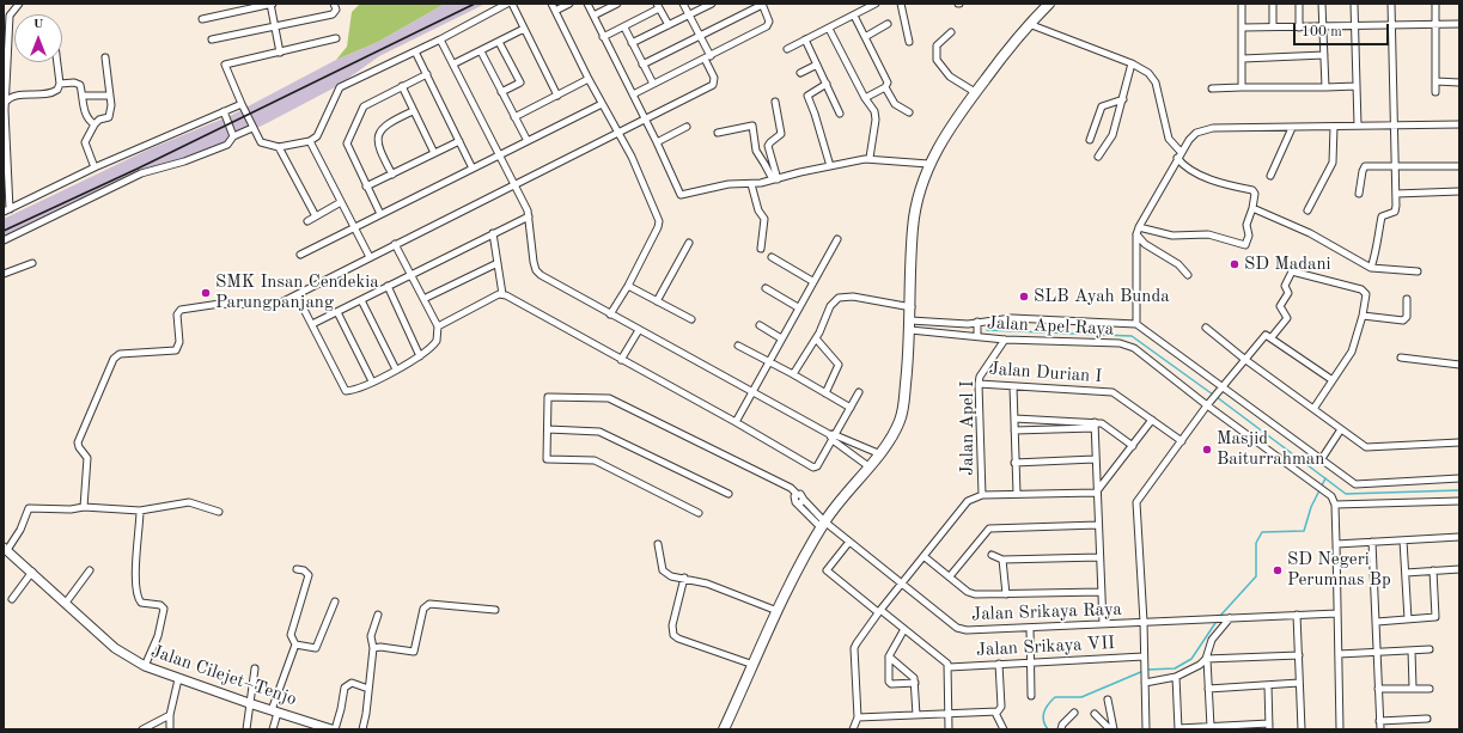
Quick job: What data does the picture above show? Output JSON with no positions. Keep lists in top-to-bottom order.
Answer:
{
  "streets": {
    "main road": ["Jalan Cilejet–Tenjo"],
    "street": [
      "Jalan Apel Raya",
      "Jalan Durian I",
      "Jalan Apel I",
      "Jalan Srikaya Raya",
      "Jalan Srikaya VII"
    ]
  },
  "crossings": [
    ["Jalan Apel Raya", "Jalan Apel I"],
    ["Jalan Durian I", "Jalan Apel I"]
  ],
  "places": [
    "SD Madani",
    "SMK Insan Cendekia Parungpanjang",
    "SLB Ayah Bunda",
    "Masjid Baiturrahman",
    "SD Negeri Perumnas Bp"
  ],
  "scale_bar": "100 m",
  "north": "top"
}
